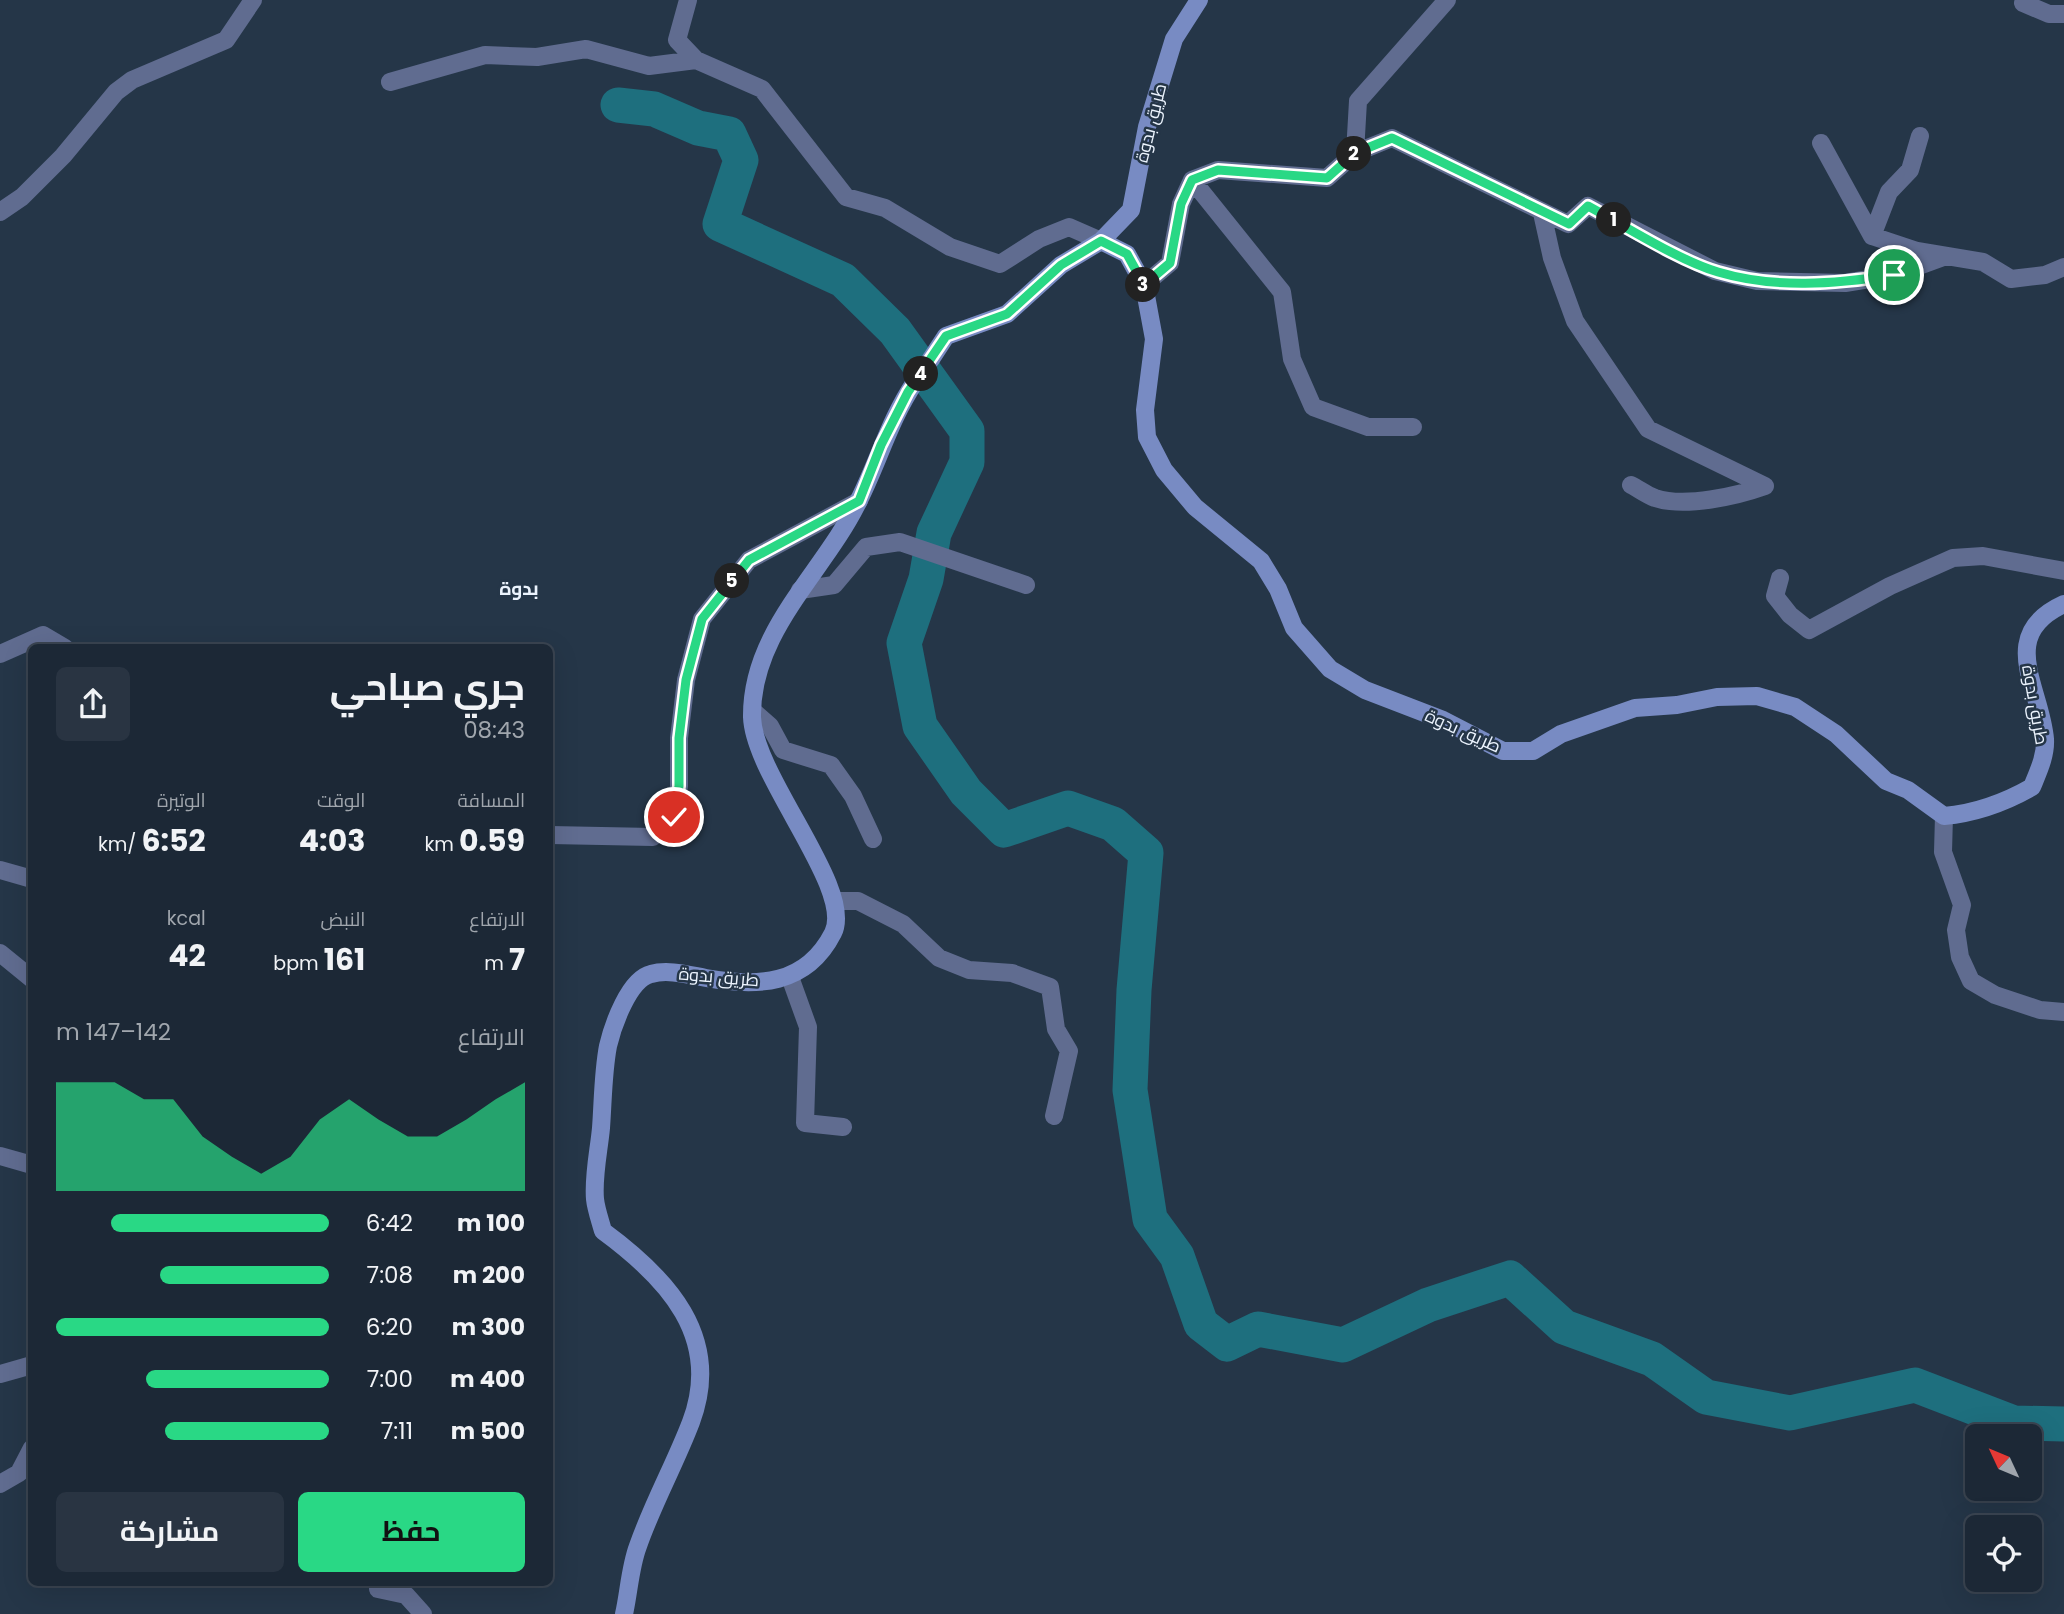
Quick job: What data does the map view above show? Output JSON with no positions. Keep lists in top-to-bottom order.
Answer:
{
  "streets": {
    "street": ["طريق بدوة"]
  },
  "districts": ["بدوة"],
  "north": "top left",
  "page": {
    "pins": [
      "2",
      "1",
      "3",
      "4",
      "5"
    ],
    "heading": ["جري صباحي", "08:43"],
    "stats": [
      ["المسافة", "0.59 km"],
      ["الوقت", "4:03"],
      ["الوتيرة", "6:52 /km"],
      ["الارتفاع", "7 m"],
      ["النبض", "161 bpm"],
      ["kcal", "42"]
    ],
    "chart": ["الارتفاع", "142–147 m"],
    "list": [
      {
        "name": "100 m",
        "note": "6:42"
      },
      {
        "name": "200 m",
        "note": "7:08"
      },
      {
        "name": "300 m",
        "note": "6:20"
      },
      {
        "name": "400 m",
        "note": "7:00"
      },
      {
        "name": "500 m",
        "note": "7:11"
      }
    ],
    "buttons": ["حفظ", "مشاركة"]
  }
}
